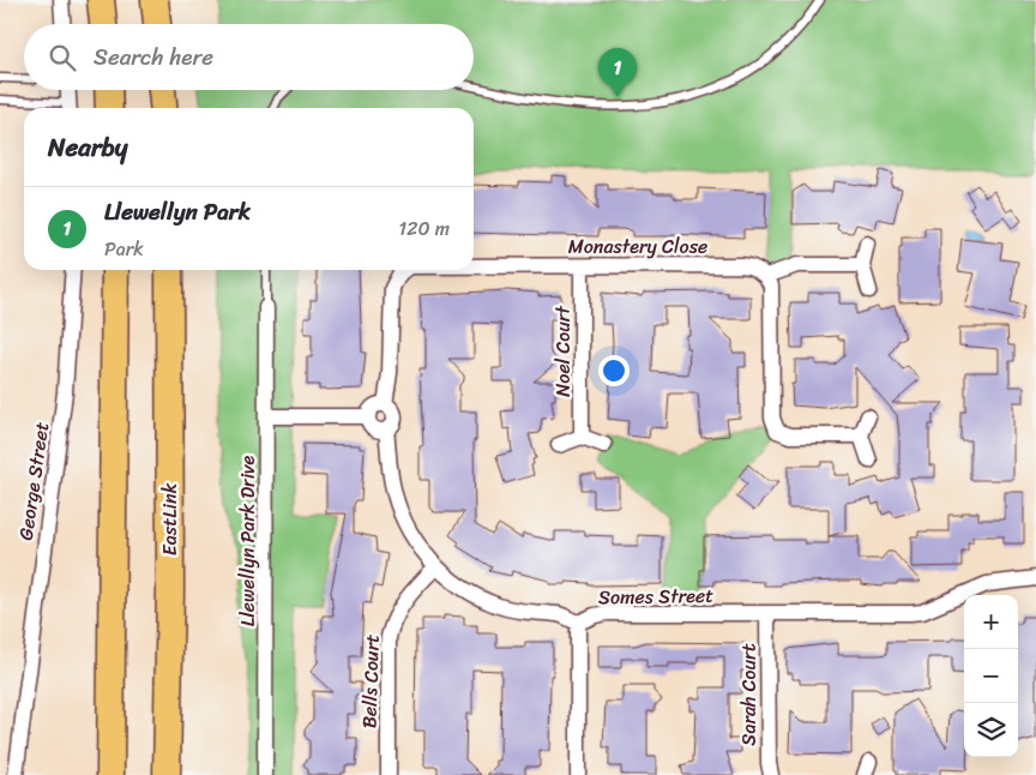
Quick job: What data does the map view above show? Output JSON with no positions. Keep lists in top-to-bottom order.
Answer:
{
  "streets": {
    "highway": ["EastLink"],
    "street": [
      "Monastery Close",
      "Noel Court",
      "George Street",
      "Llewellyn Park Drive",
      "Somes Street",
      "Bells Court",
      "Sarah Court"
    ]
  },
  "crossings": [
    ["Monastery Close", "Noel Court"],
    ["Monastery Close", "Somes Street"],
    ["Somes Street", "Bells Court"],
    ["Somes Street", "Sarah Court"]
  ],
  "page": {
    "search": "Search here",
    "pins": "1",
    "heading": "Nearby",
    "list": [
      {
        "mark": "1",
        "name": "Llewellyn Park",
        "note": "Park",
        "value": "120 m"
      }
    ],
    "map_buttons": ["+", "−"]
  }
}
